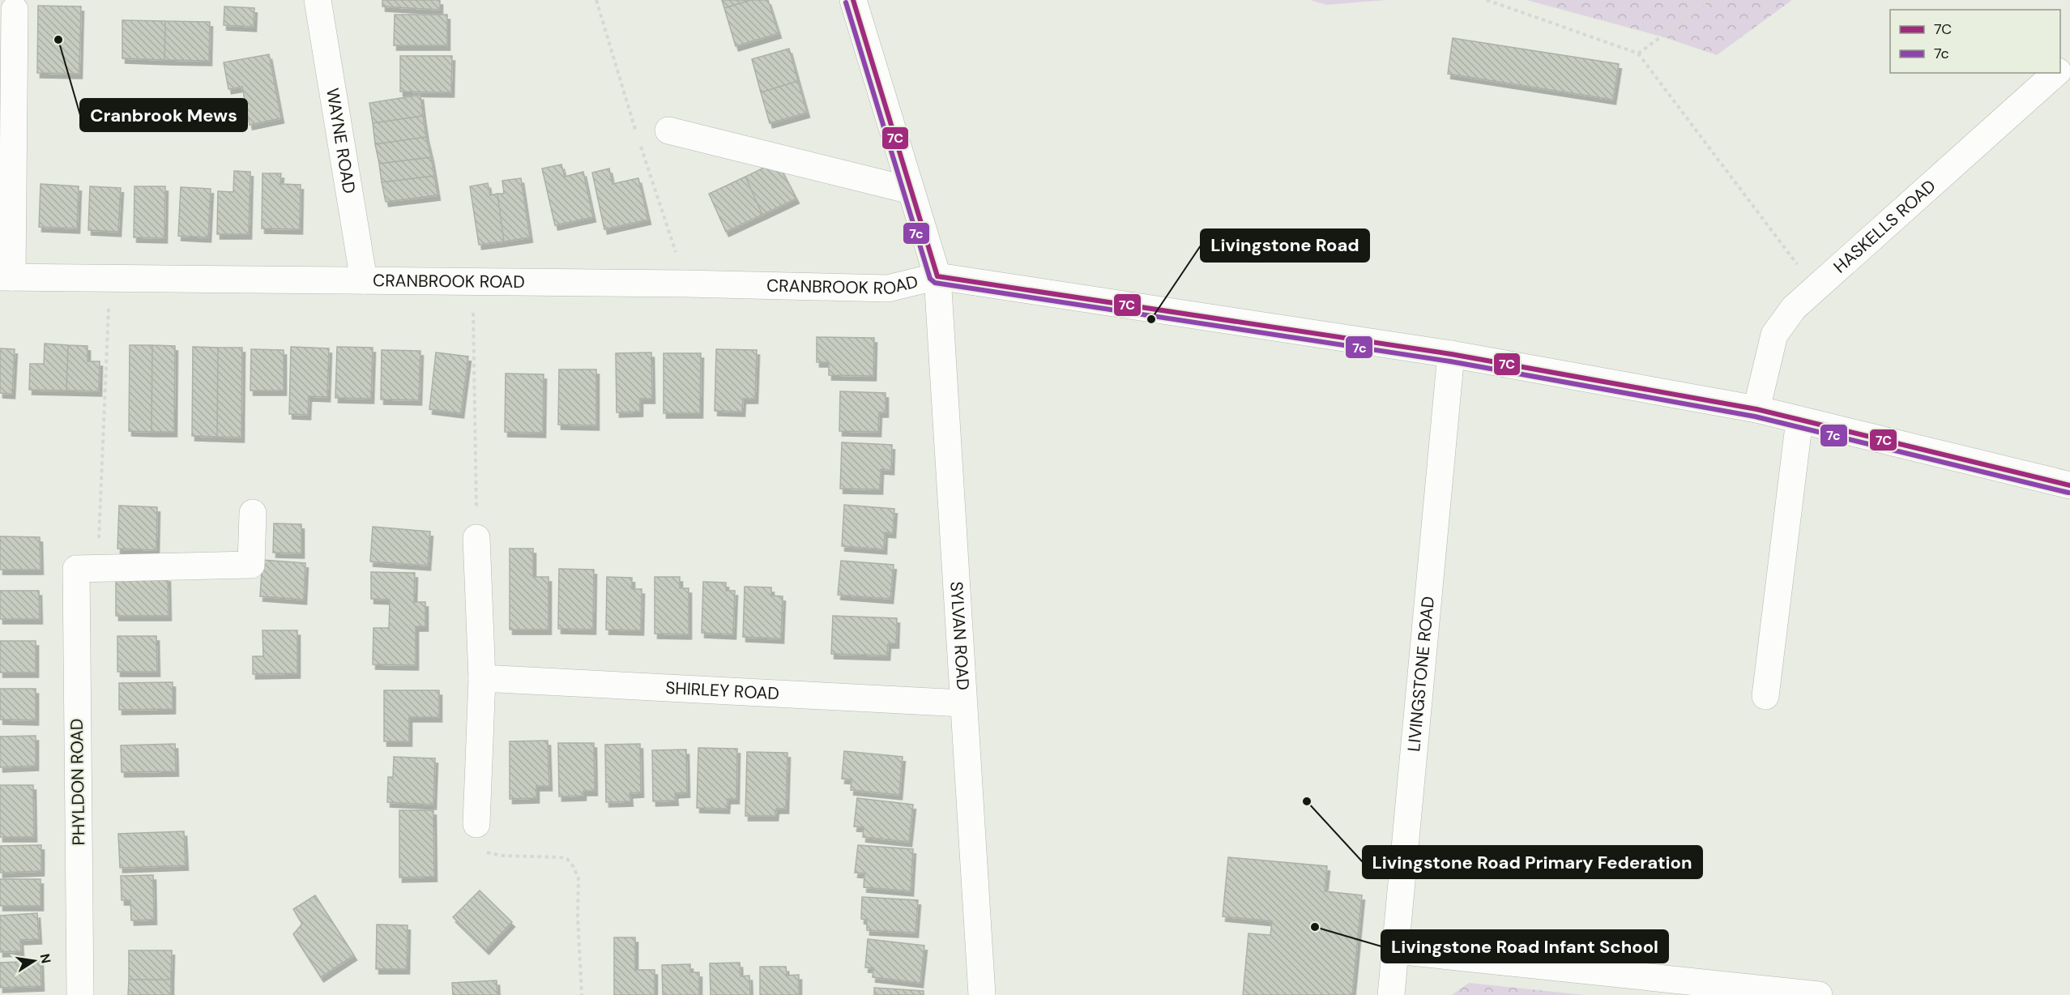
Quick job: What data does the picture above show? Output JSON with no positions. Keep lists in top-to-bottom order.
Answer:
{
  "streets": {
    "street": [
      "WAYNE ROAD",
      "HASKELLS ROAD",
      "CRANBROOK ROAD",
      "SYLVAN ROAD",
      "LIVINGSTONE ROAD",
      "SHIRLEY ROAD",
      "PHYLDON ROAD"
    ]
  },
  "crossings": [
    ["WAYNE ROAD", "CRANBROOK ROAD"],
    ["HASKELLS ROAD", "CRANBROOK ROAD"],
    ["CRANBROOK ROAD", "SYLVAN ROAD"],
    ["CRANBROOK ROAD", "LIVINGSTONE ROAD"],
    ["SYLVAN ROAD", "SHIRLEY ROAD"]
  ],
  "places": [
    "Cranbrook Mews",
    "Livingstone Road",
    "Livingstone Road Primary Federation",
    "Livingstone Road Infant School"
  ],
  "lines": ["transit line 7C", "transit line 7c"],
  "legend": ["7C", "7c"],
  "north": "right"
}
